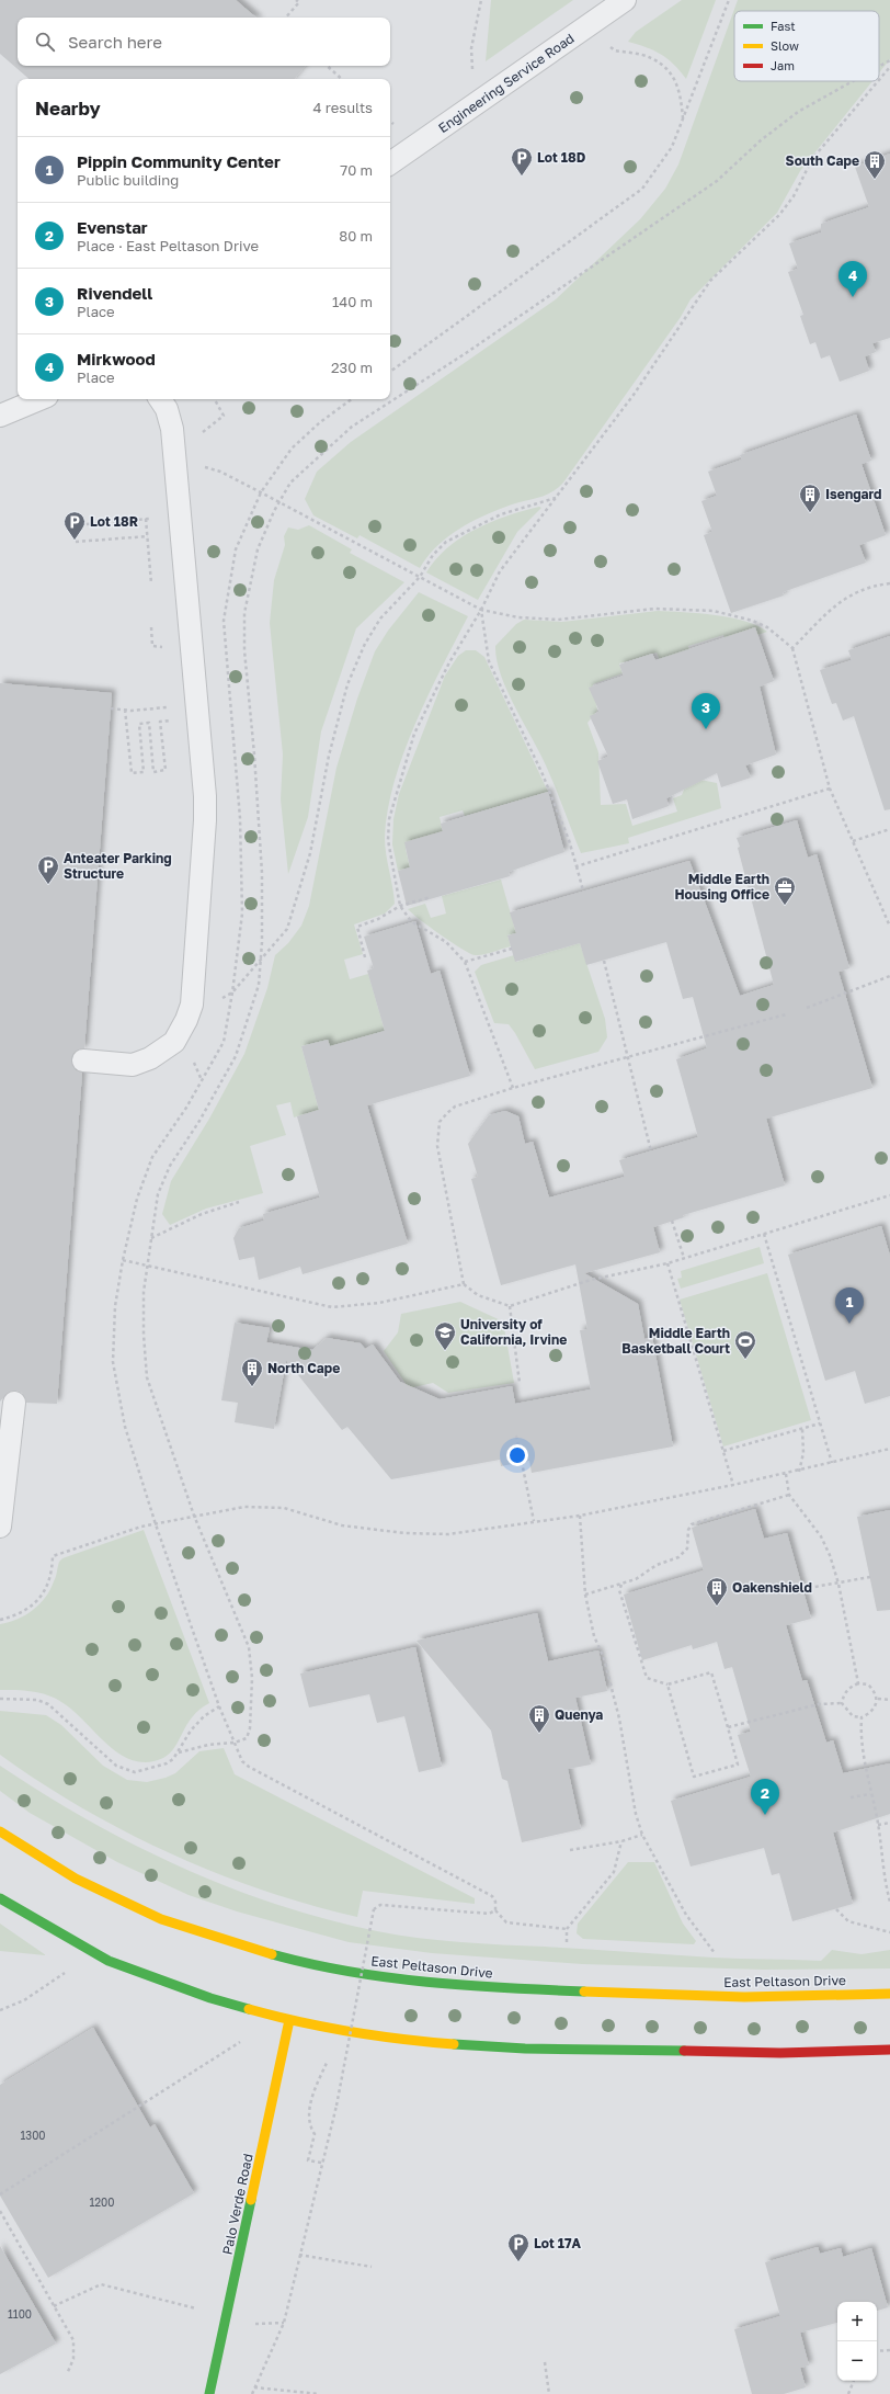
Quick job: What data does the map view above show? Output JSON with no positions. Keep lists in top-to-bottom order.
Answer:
{
  "streets": {
    "main road": ["East Peltason Drive", "Palo Verde Road"],
    "lane": ["Engineering Service Road"]
  },
  "places": {
    "parking": [
      "Lot 18D",
      "Lot 18R",
      "Anteater Parking Structure",
      "Lot 17A"
    ],
    "building": [
      "South Cape",
      "Isengard",
      "North Cape",
      "Oakenshield",
      "Quenya"
    ],
    "office": ["Middle Earth Housing Office"],
    "school or university": ["University of California, Irvine"],
    "sports": ["Middle Earth Basketball Court"]
  },
  "house_numbers": ["1300", "1200", "1100"],
  "legend": ["Fast", "Slow", "Jam"],
  "page": {
    "search": "Search here",
    "heading": ["Nearby", "4 results"],
    "list": [
      {
        "mark": "1",
        "name": "Pippin Community Center",
        "note": "Public building",
        "value": "70 m"
      },
      {
        "mark": "2",
        "name": "Evenstar",
        "note": "Place · East Peltason Drive",
        "value": "80 m"
      },
      {
        "mark": "3",
        "name": "Rivendell",
        "note": "Place",
        "value": "140 m"
      },
      {
        "mark": "4",
        "name": "Mirkwood",
        "note": "Place",
        "value": "230 m"
      }
    ],
    "pins": [
      "4",
      "3",
      "1",
      "2"
    ],
    "map_buttons": ["+", "−"]
  }
}
